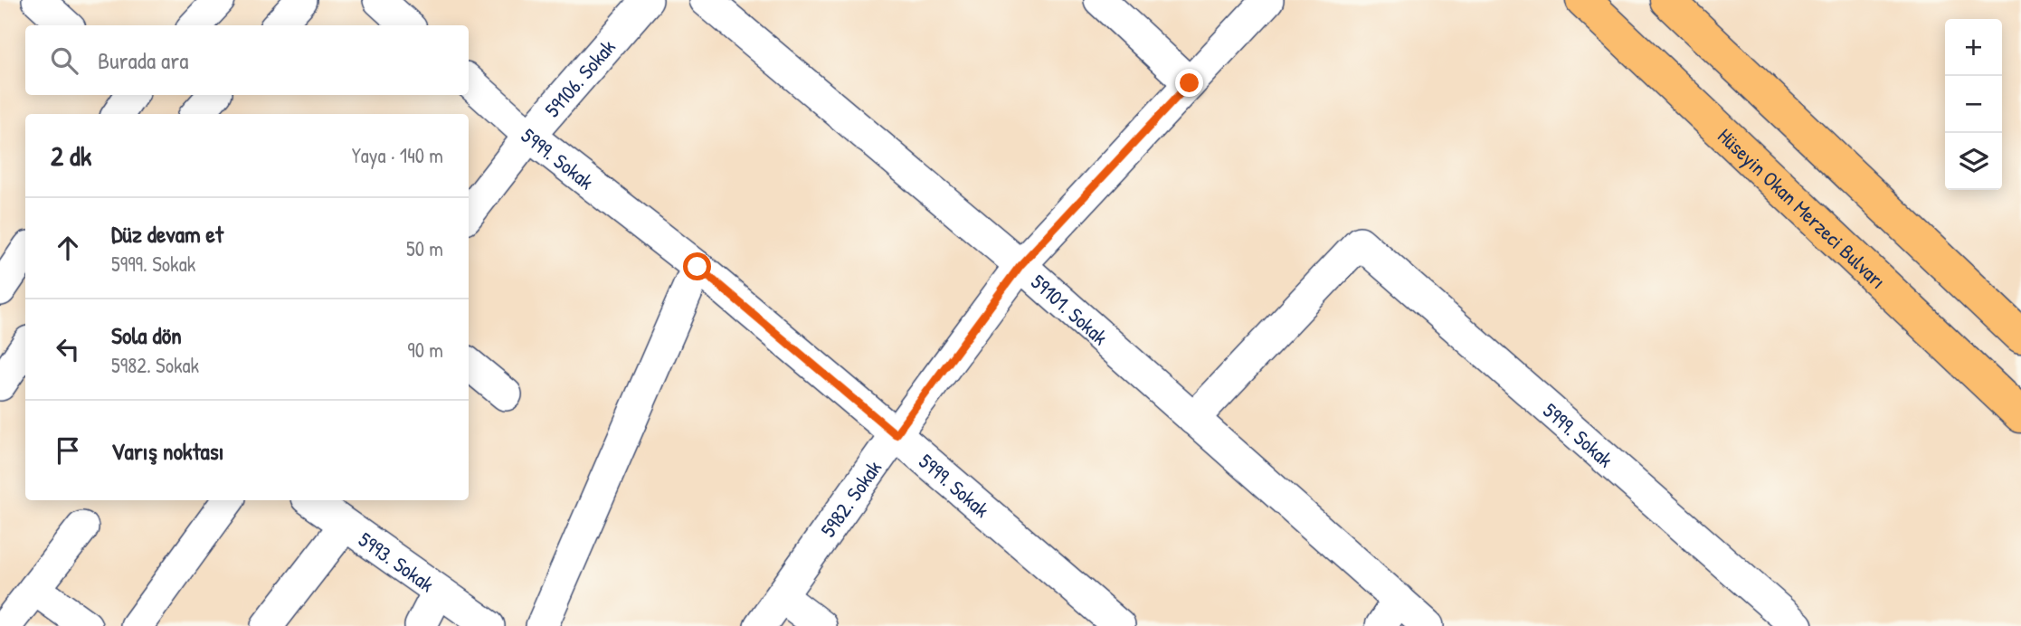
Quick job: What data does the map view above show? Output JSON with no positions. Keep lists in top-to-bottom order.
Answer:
{
  "streets": {
    "main road": ["Hüseyin Okan Merzeci Bulvarı"],
    "street": [
      "59106. Sokak",
      "5999. Sokak",
      "59101. Sokak",
      "5982. Sokak",
      "5993. Sokak"
    ]
  },
  "crossings": [
    ["59106. Sokak", "5999. Sokak"],
    ["5999. Sokak", "59101. Sokak"],
    ["5999. Sokak", "5982. Sokak"],
    ["59101. Sokak", "5982. Sokak"]
  ],
  "page": {
    "map_buttons": ["+", "−"],
    "search": "Burada ara",
    "heading": ["2 dk", "Yaya · 140 m"],
    "list": [
      ["Düz devam et", "5999. Sokak", "50 m"],
      ["Sola dön", "5982. Sokak", "90 m"],
      "Varış noktası"
    ]
  }
}
